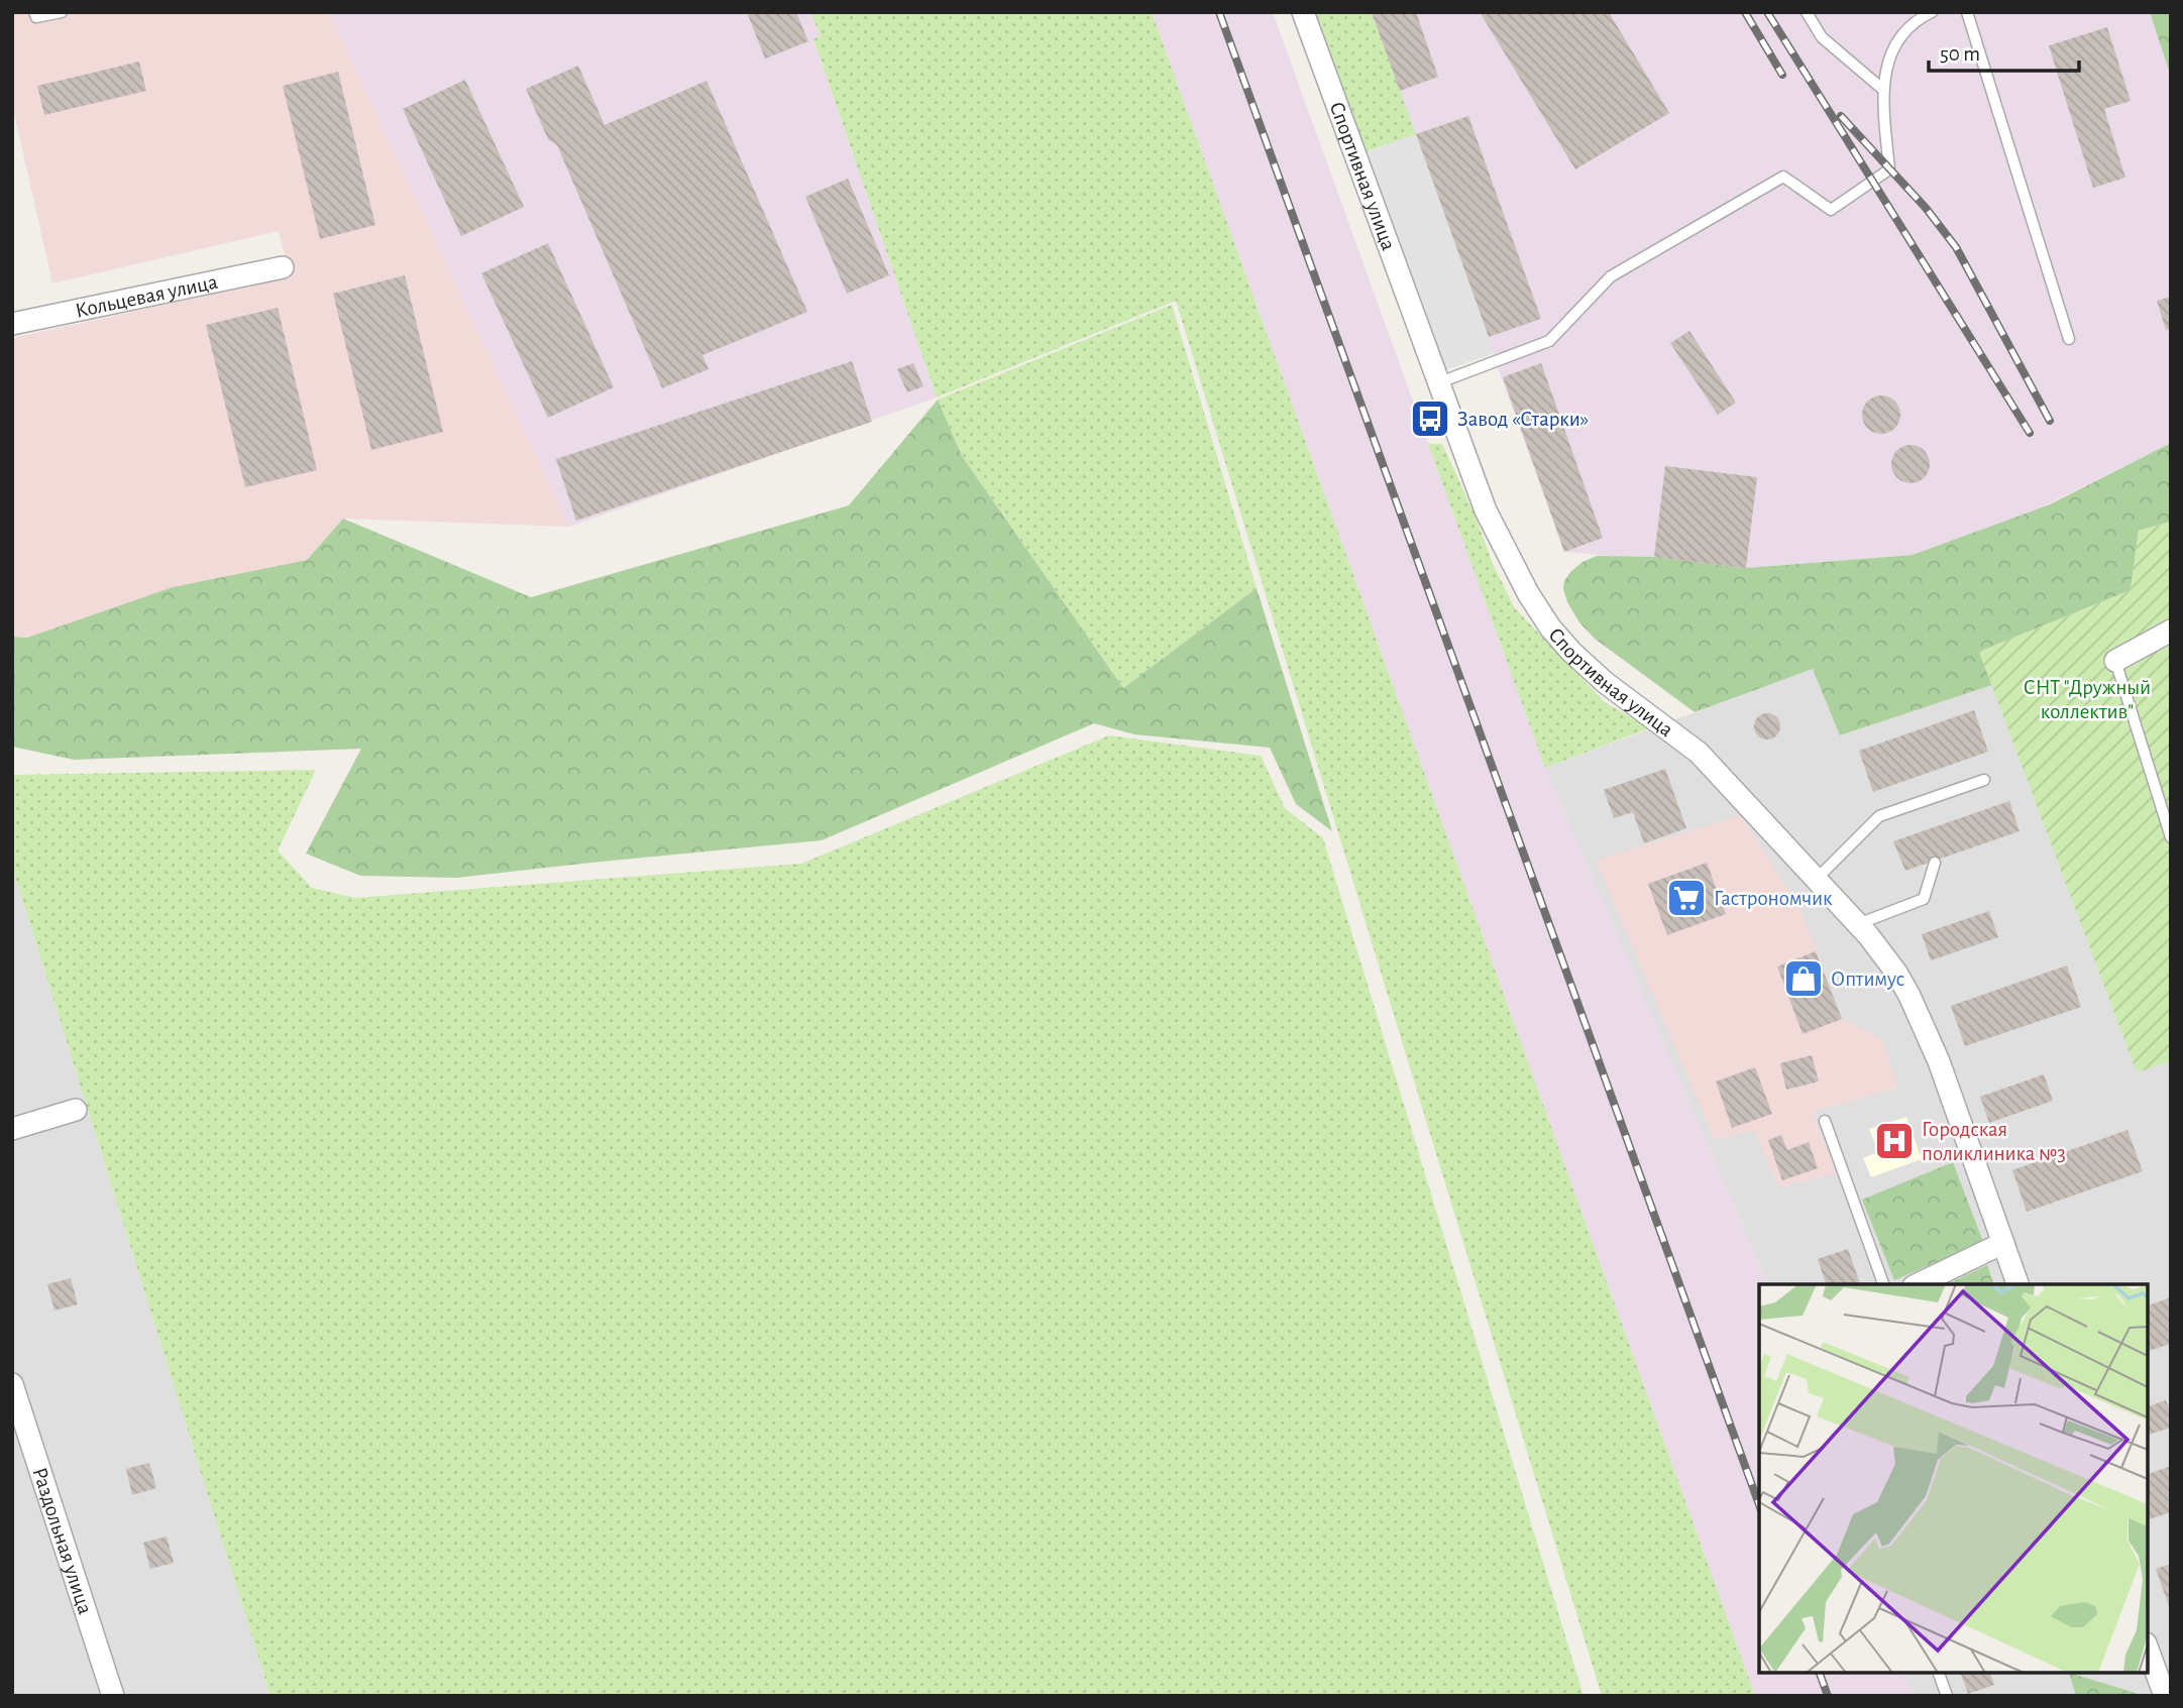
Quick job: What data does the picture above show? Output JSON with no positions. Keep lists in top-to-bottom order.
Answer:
{
  "streets": {
    "street": ["Спортивная улица", "Кольцевая улица", "Раздольная улица"]
  },
  "parks": ["СНТ \"Дружный коллектив\""],
  "places": {
    "bus stop": ["Завод «Старки»"],
    "supermarket": ["Гастрономчик"],
    "shop": ["Оптимус"],
    "hospital": ["Городская поликлиника №3"]
  },
  "scale_bar": "50 m"
}
